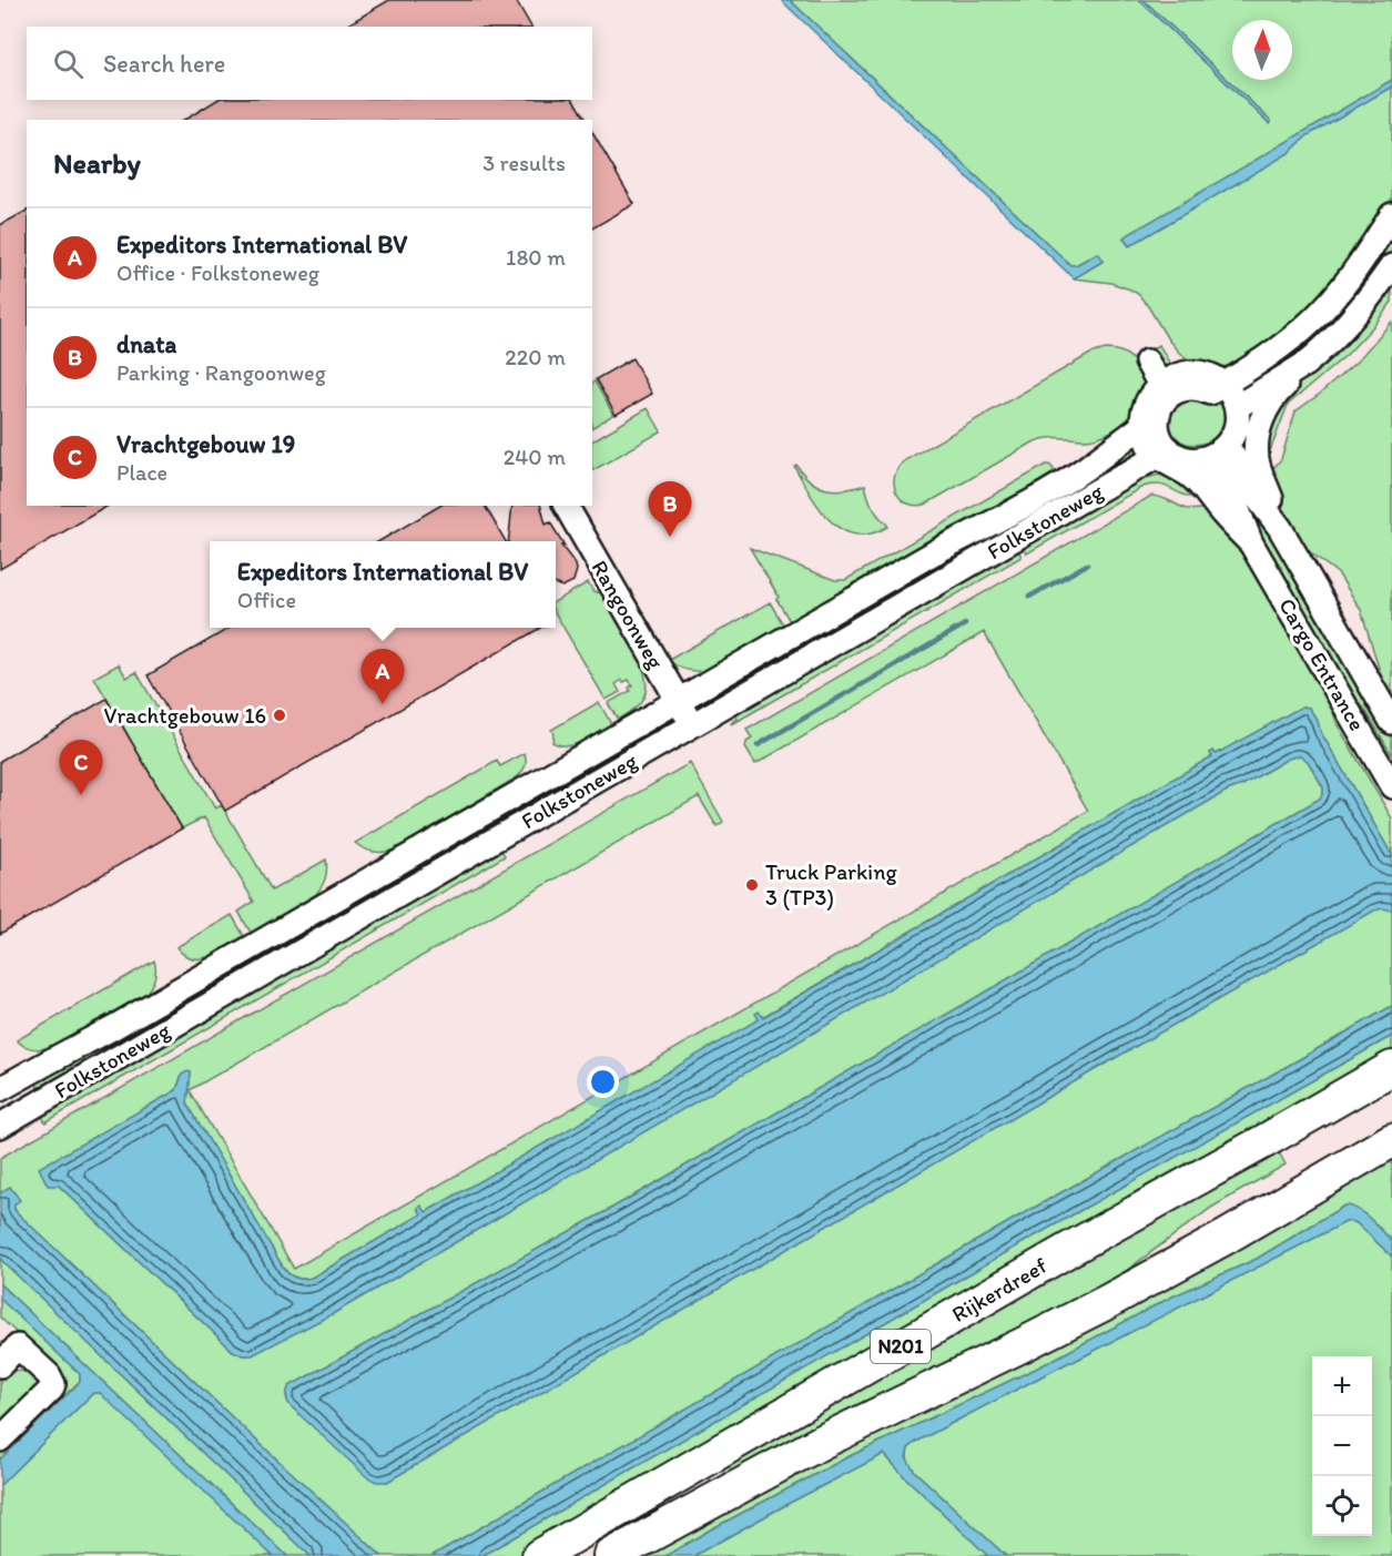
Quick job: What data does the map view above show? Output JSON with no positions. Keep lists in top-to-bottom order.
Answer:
{
  "streets": {
    "highway": ["Rijkerdreef", "N201"],
    "street": ["Folkstoneweg", "Rangoonweg", "Cargo Entrance"]
  },
  "crossings": [
    ["Folkstoneweg", "Rangoonweg"],
    ["Folkstoneweg", "Cargo Entrance"]
  ],
  "places": ["Vrachtgebouw 16", "Truck Parking 3 (TP3)"],
  "north": "top",
  "page": {
    "search": "Search here",
    "heading": ["Nearby", "3 results"],
    "list": [
      {
        "mark": "A",
        "name": "Expeditors International BV",
        "note": "Office · Folkstoneweg",
        "value": "180 m"
      },
      {
        "mark": "B",
        "name": "dnata",
        "note": "Parking · Rangoonweg",
        "value": "220 m"
      },
      {
        "mark": "C",
        "name": "Vrachtgebouw 19",
        "note": "Place",
        "value": "240 m"
      }
    ],
    "pins": ["B", "A", "C"],
    "popup": ["Expeditors International BV", "Office"],
    "map_buttons": ["+", "−"]
  }
}
